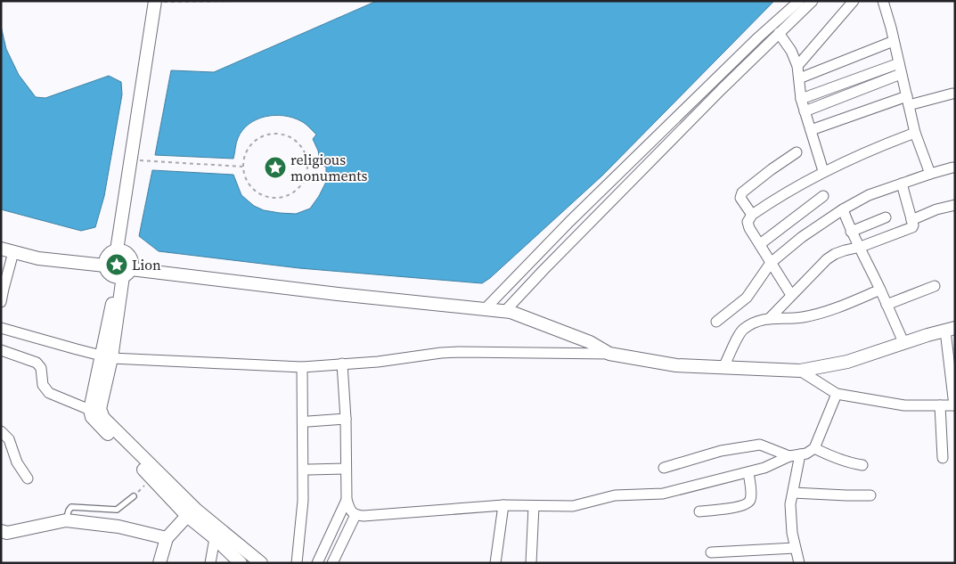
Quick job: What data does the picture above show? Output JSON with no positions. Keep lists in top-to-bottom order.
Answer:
{
  "places": {
    "place": ["religious monuments", "Lion"]
  }
}
